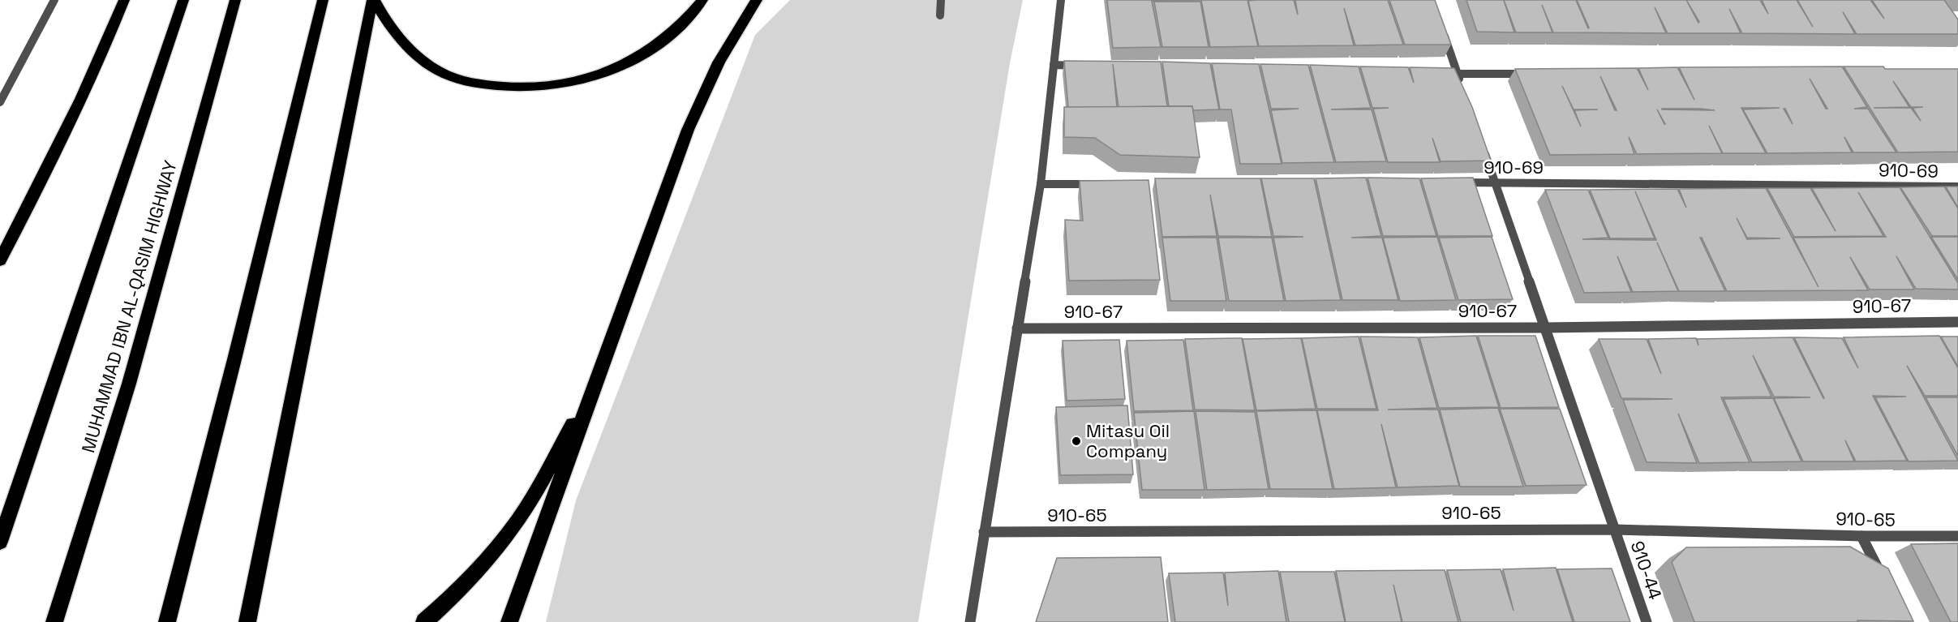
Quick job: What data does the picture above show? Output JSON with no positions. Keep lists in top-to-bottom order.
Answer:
{
  "streets": {
    "highway": ["MUHAMMAD IBN AL-QASIM HIGHWAY"],
    "street": [
      "910-69",
      "910-67",
      "910-65",
      "910-44"
    ]
  },
  "crossings": [
    ["910-69", "910-44"],
    ["910-67", "910-44"],
    ["910-65", "910-44"]
  ],
  "places": ["Mitasu Oil Company"]
}
